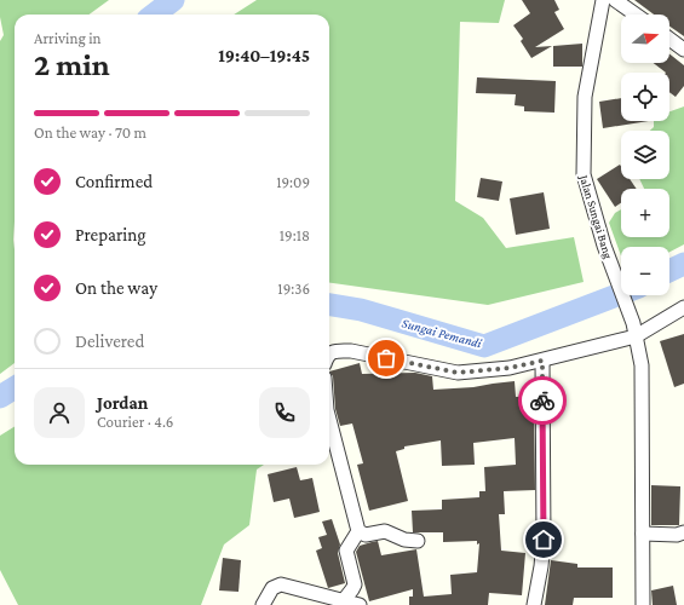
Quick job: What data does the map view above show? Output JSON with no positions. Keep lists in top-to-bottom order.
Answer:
{
  "streets": {
    "street": ["Jalan Sungai Bang"]
  },
  "water": ["Sungai Pemandi"],
  "north": "right",
  "page": {
    "map_buttons": ["+", "−"],
    "heading": ["2 min", "Arriving in", "19:40–19:45"],
    "panel": ["Jordan", "Courier · 4.6"],
    "bar": "On the way · 70 m",
    "list": [
      ["Confirmed", "19:09"],
      ["Preparing", "19:18"],
      ["On the way", "19:36"],
      "Delivered"
    ]
  }
}
